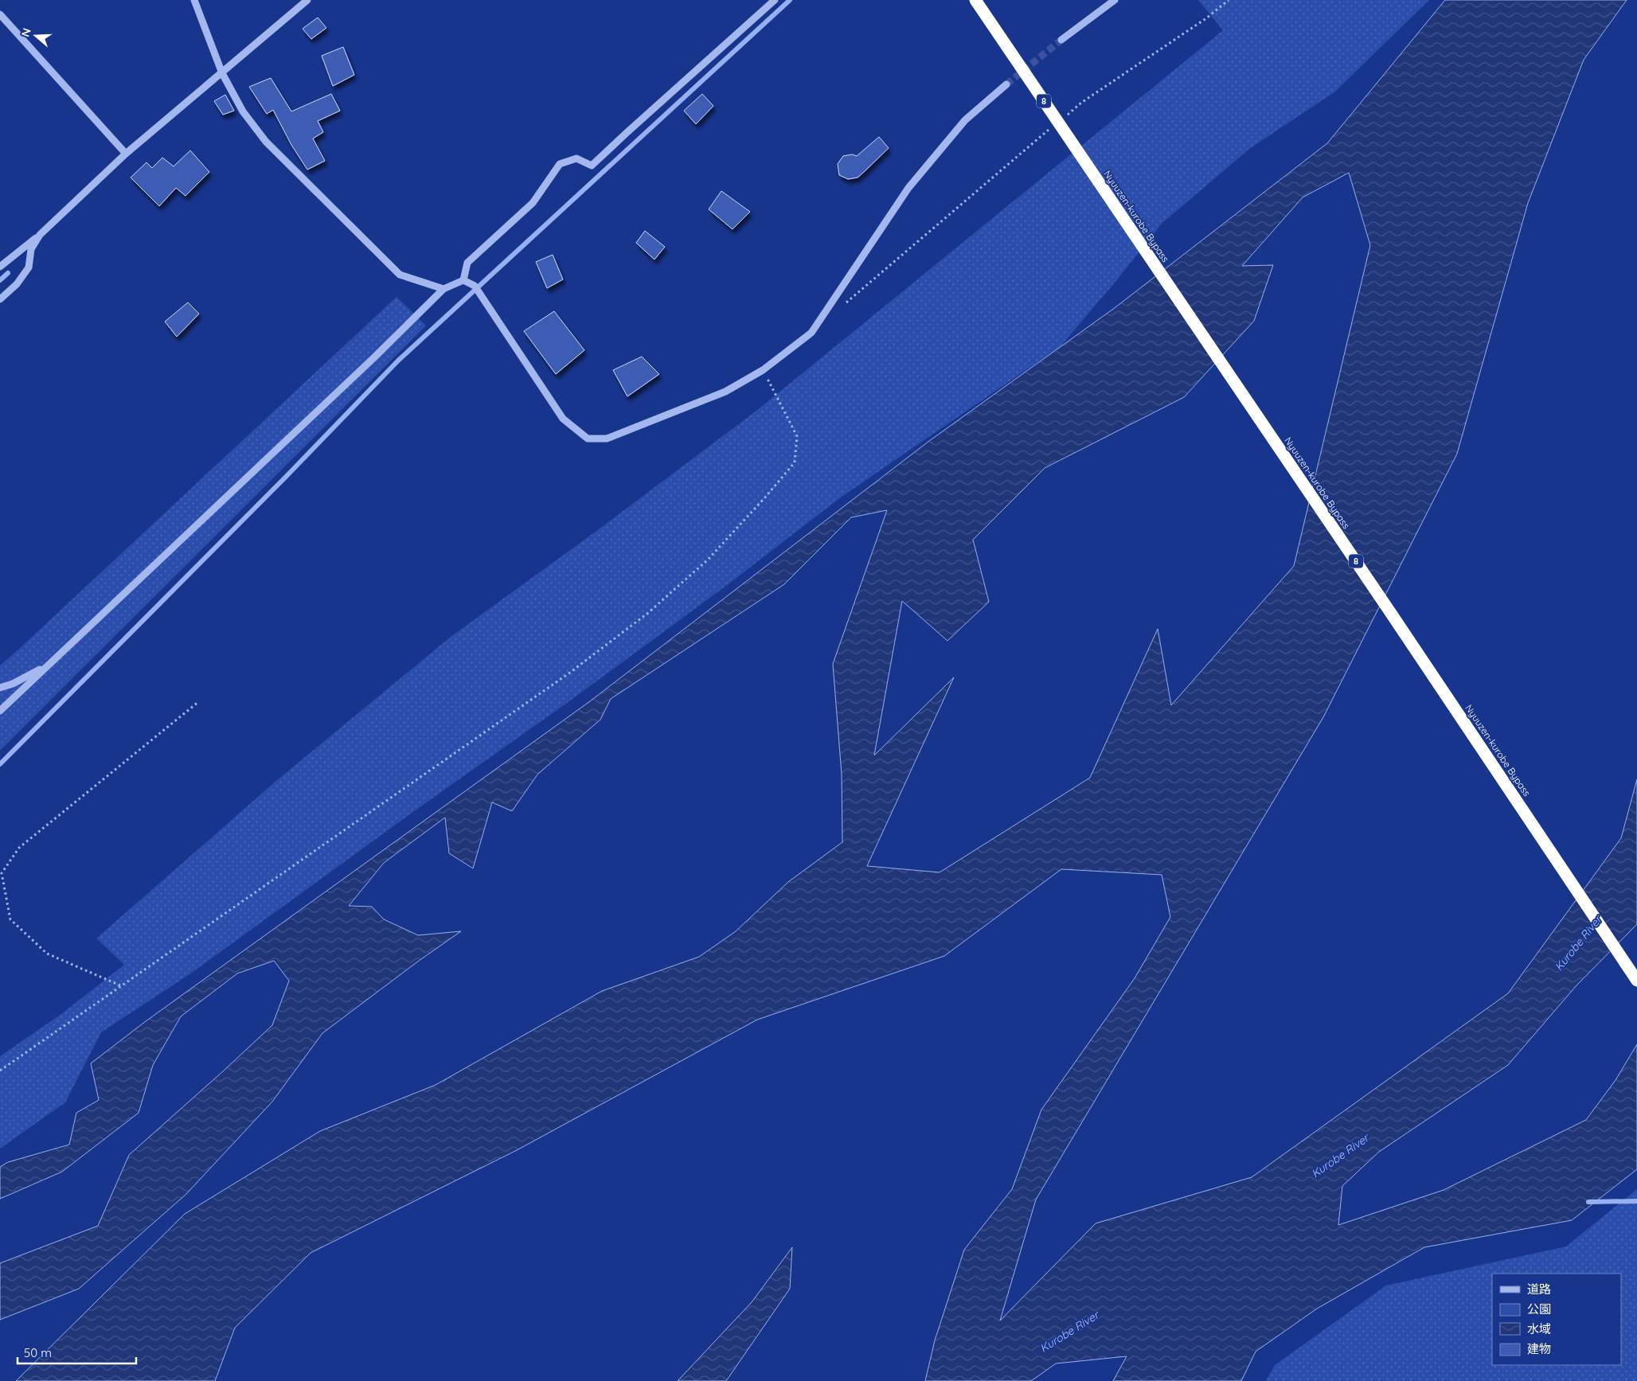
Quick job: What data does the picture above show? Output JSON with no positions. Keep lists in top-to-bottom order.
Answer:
{
  "streets": {
    "highway": ["8", "Nyuuzen-kurobe Bypass"]
  },
  "water": ["Kurobe River"],
  "legend": [
    "道路",
    "公園",
    "水域",
    "建物"
  ],
  "scale_bar": "50 m",
  "north": "left"
}
